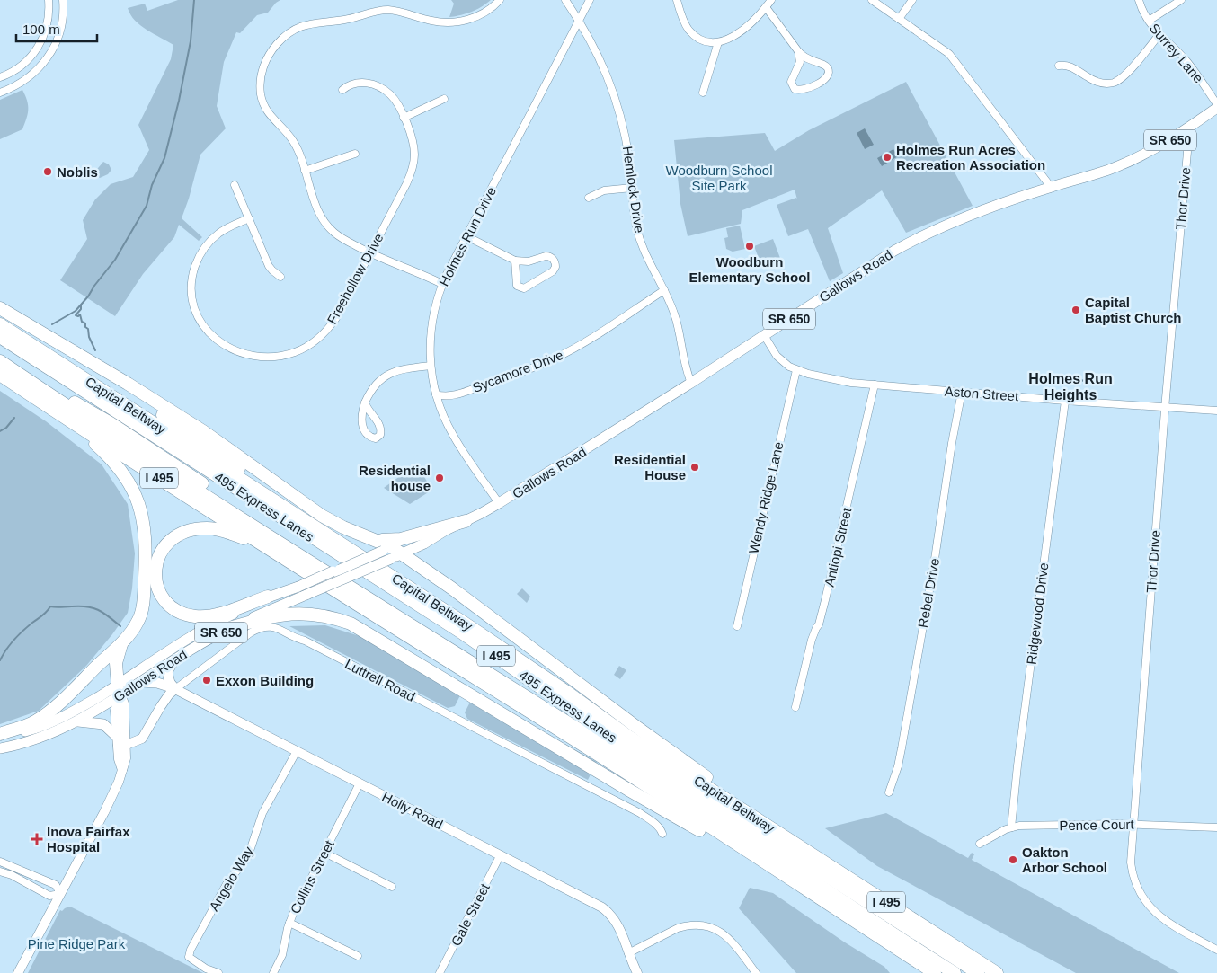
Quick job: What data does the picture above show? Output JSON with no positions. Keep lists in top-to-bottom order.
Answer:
{
  "streets": {
    "highway": ["Capital Beltway", "I 495", "495 Express Lanes"],
    "main road": ["SR 650", "Gallows Road"],
    "street": [
      "Surrey Lane",
      "Hemlock Drive",
      "Thor Drive",
      "Holmes Run Drive",
      "Freehollow Drive",
      "Sycamore Drive",
      "Aston Street",
      "Wendy Ridge Lane",
      "Antiopi Street",
      "Rebel Drive",
      "Ridgewood Drive",
      "Luttrell Road",
      "Holly Road",
      "Pence Court",
      "Collins Street",
      "Angelo Way",
      "Gale Street"
    ]
  },
  "crossings": [
    ["Hemlock Drive", "Holmes Run Drive"],
    ["Hemlock Drive", "Gallows Road"],
    ["Hemlock Drive", "Sycamore Drive"],
    ["Thor Drive", "Gallows Road"],
    ["Thor Drive", "Aston Street"],
    ["Thor Drive", "Pence Court"],
    ["Holmes Run Drive", "Gallows Road"],
    ["Holmes Run Drive", "Sycamore Drive"],
    ["Gallows Road", "Aston Street"],
    ["Aston Street", "Wendy Ridge Lane"],
    ["Aston Street", "Antiopi Street"],
    ["Aston Street", "Rebel Drive"],
    ["Aston Street", "Ridgewood Drive"],
    ["Ridgewood Drive", "Pence Court"],
    ["Luttrell Road", "Holly Road"],
    ["Holly Road", "Collins Street"],
    ["Holly Road", "Angelo Way"],
    ["Holly Road", "Gale Street"]
  ],
  "districts": ["Holmes Run Heights"],
  "parks": ["Woodburn School Site Park", "Pine Ridge Park"],
  "places": {
    "other": [
      "Holmes Run Acres Recreation Association",
      "Noblis",
      "Woodburn Elementary School",
      "Capital Baptist Church",
      "Residential House",
      "Residential house",
      "Exxon Building",
      "Oakton Arbor School"
    ],
    "health": ["Inova Fairfax Hospital"]
  },
  "scale_bar": "100 m"
}
